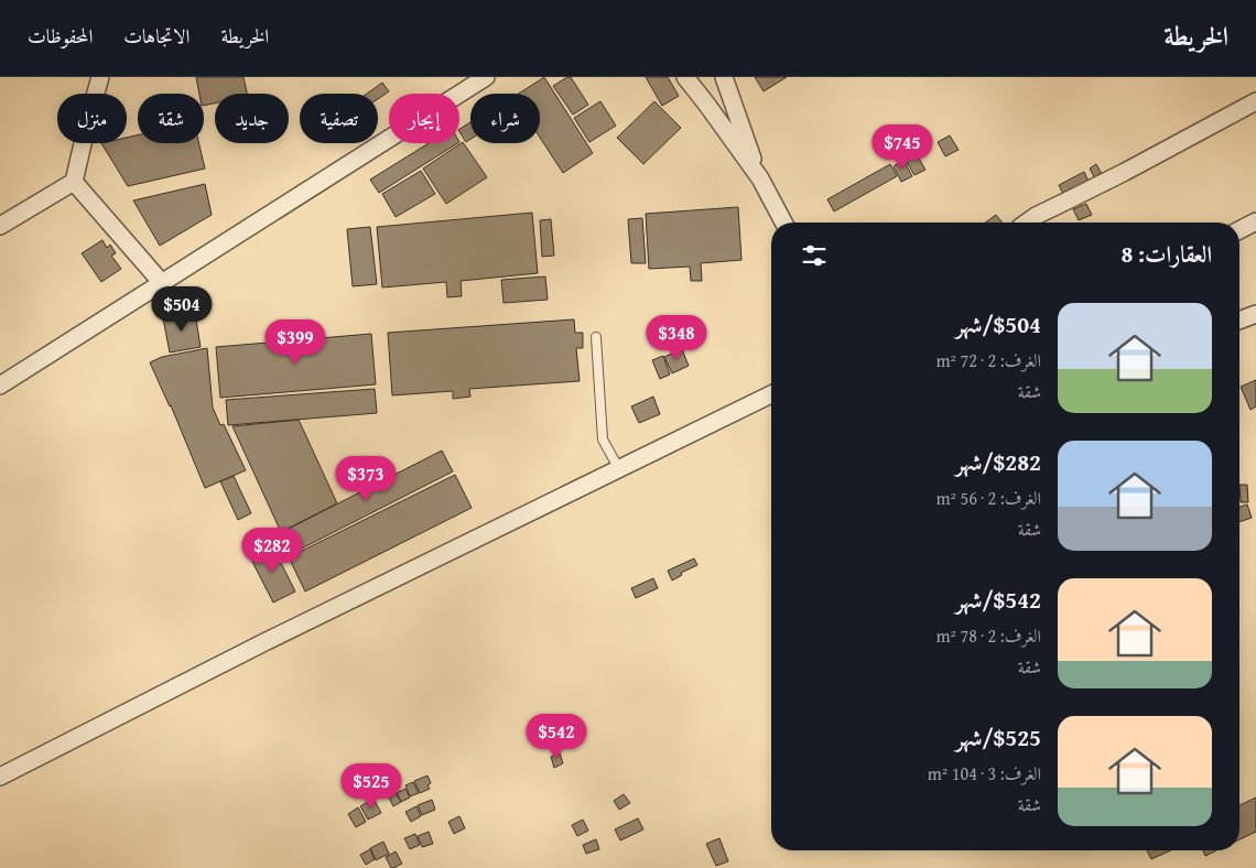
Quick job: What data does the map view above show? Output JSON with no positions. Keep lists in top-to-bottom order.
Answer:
{
  "page": {
    "header": "الخريطة",
    "nav": ["الخريطة", "الاتجاهات", "المحفوظات"],
    "chip": [
      "شراء",
      "إيجار",
      "تصفية",
      "جديد",
      "شقة",
      "منزل"
    ],
    "price": [
      "$745",
      "$504",
      "$348",
      "$399",
      "$373",
      "$282",
      "$542",
      "$525"
    ],
    "heading": "العقارات: 8",
    "list": [
      {
        "name": "$504/شهر",
        "note": "الغرف: 2 · 72 m² · شقة"
      },
      {
        "name": "$282/شهر",
        "note": "الغرف: 2 · 56 m² · شقة"
      },
      {
        "name": "$542/شهر",
        "note": "الغرف: 2 · 78 m² · شقة"
      },
      {
        "name": "$525/شهر",
        "note": "الغرف: 3 · 104 m² · شقة"
      }
    ]
  }
}
